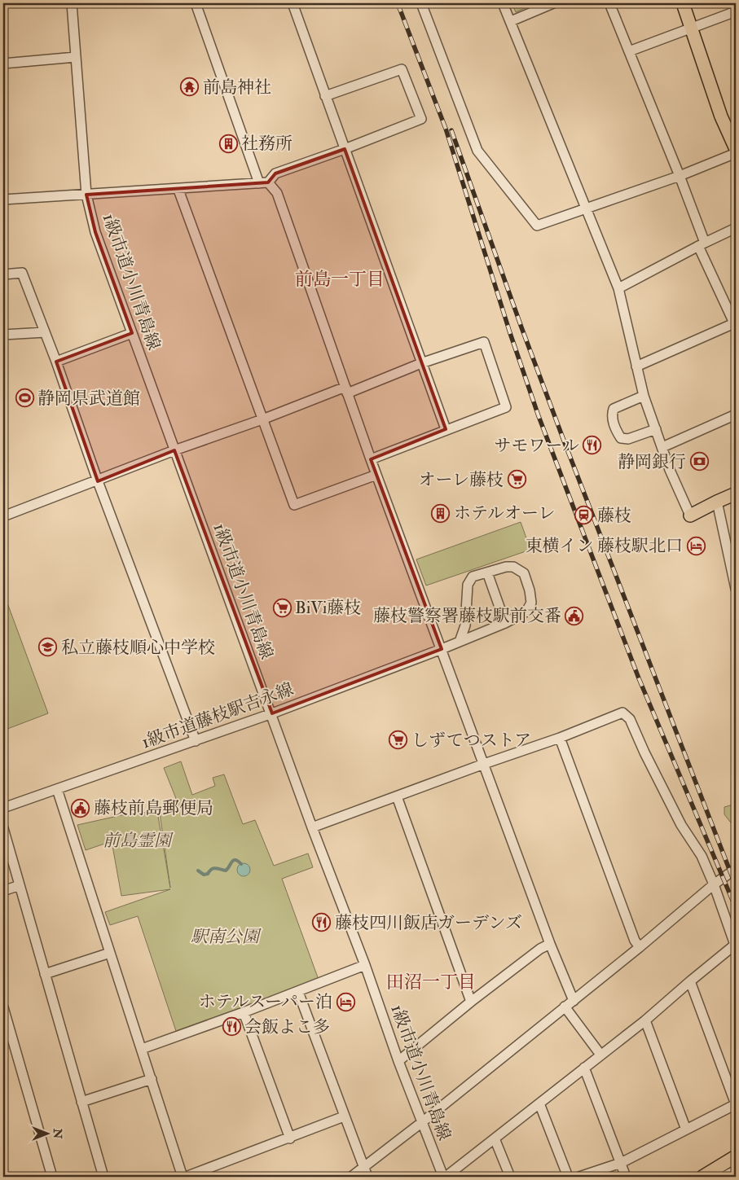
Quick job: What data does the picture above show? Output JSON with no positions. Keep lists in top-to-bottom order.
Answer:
{
  "streets": {
    "street": ["1級市道小川青島線", "1級市道藤枝駅吉永線"]
  },
  "crossings": [
    ["1級市道小川青島線", "1級市道藤枝駅吉永線"]
  ],
  "districts": ["前島一丁目", "田沼一丁目"],
  "parks": ["前島霊園", "駅南公園"],
  "places": {
    "temple": ["前島神社"],
    "building": ["社務所", "ホテルオーレ"],
    "sports": ["静岡県武道館"],
    "restaurant": ["サモワール", "藤枝四川飯店ガーデンズ", "会飯よこ多"],
    "bank": ["静岡銀行"],
    "supermarket": ["オーレ藤枝", "BiVi藤枝", "しずてつストア"],
    "station": ["藤枝"],
    "hotel": ["東横イン 藤枝駅北口", "ホテルスーパー泊"],
    "public building": ["藤枝警察署藤枝駅前交番", "藤枝前島郵便局"],
    "school or university": ["私立藤枝順心中学校"]
  },
  "north": "right"
}
